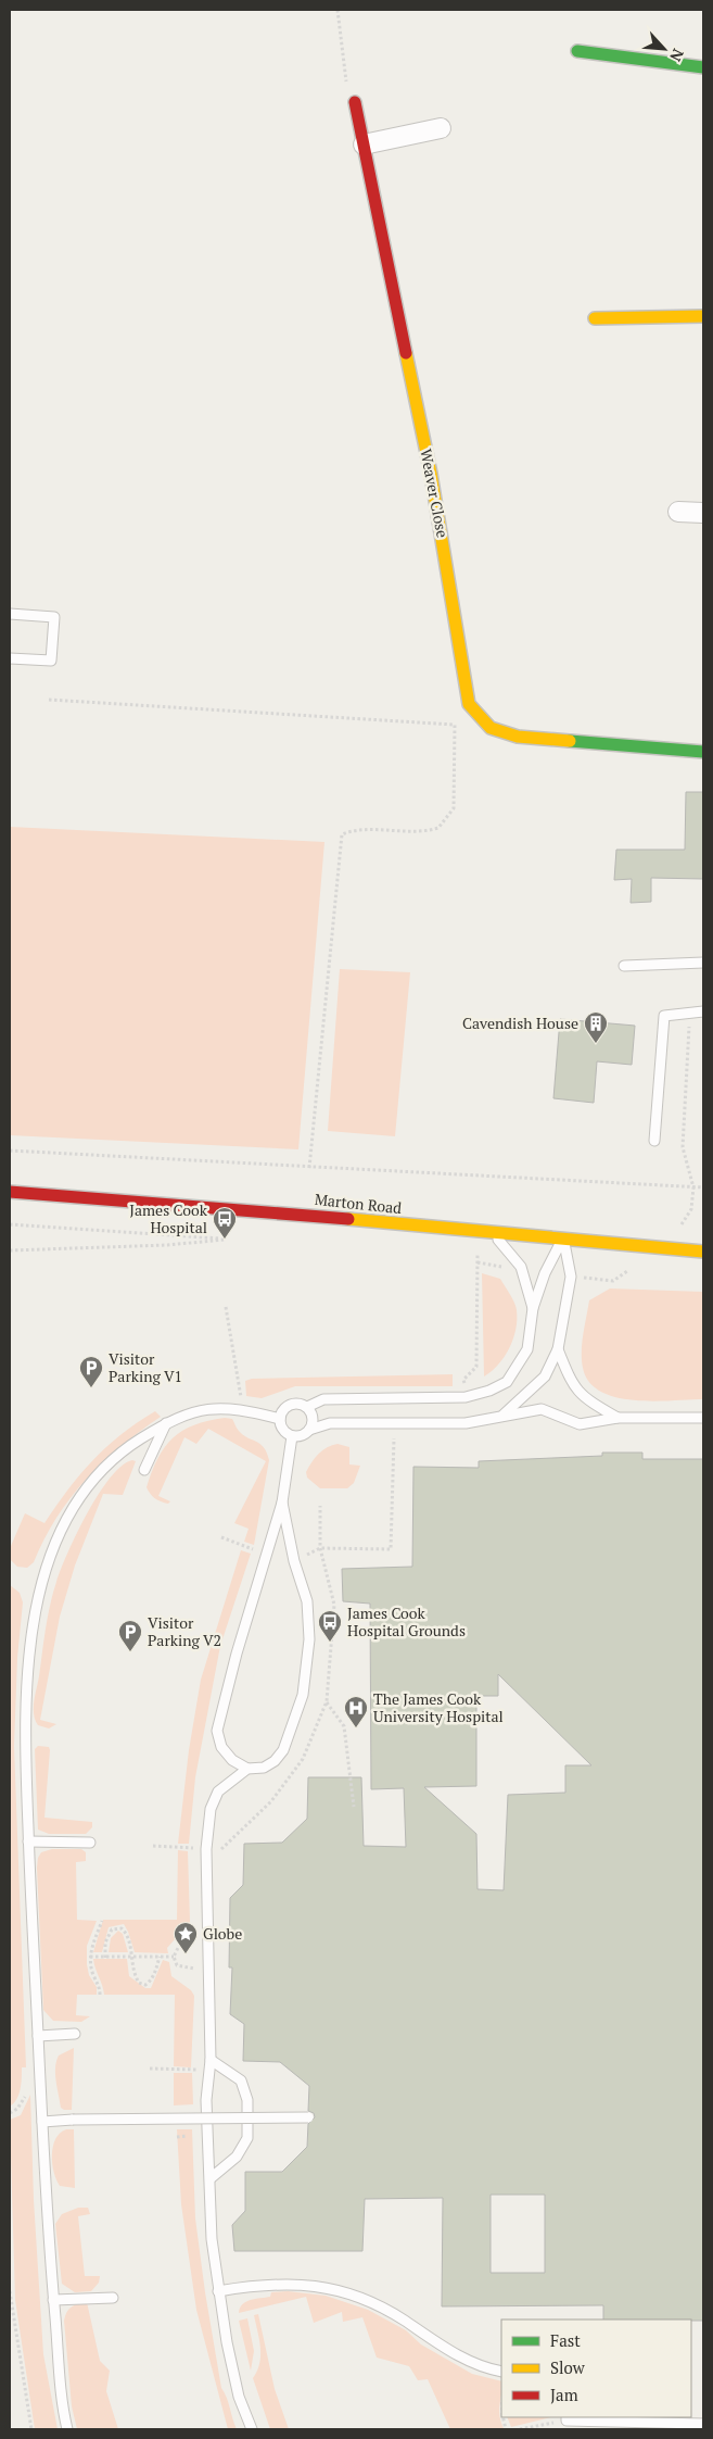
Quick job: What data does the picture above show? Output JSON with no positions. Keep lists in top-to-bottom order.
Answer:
{
  "streets": {
    "street": ["Weaver Close", "Marton Road"]
  },
  "places": {
    "building": ["Cavendish House"],
    "bus stop": ["James Cook Hospital", "James Cook Hospital Grounds"],
    "parking": ["Visitor Parking V1", "Visitor Parking V2"],
    "hospital": ["The James Cook University Hospital"],
    "place": ["Globe"]
  },
  "legend": ["Fast", "Slow", "Jam"],
  "north": "bottom right"
}
